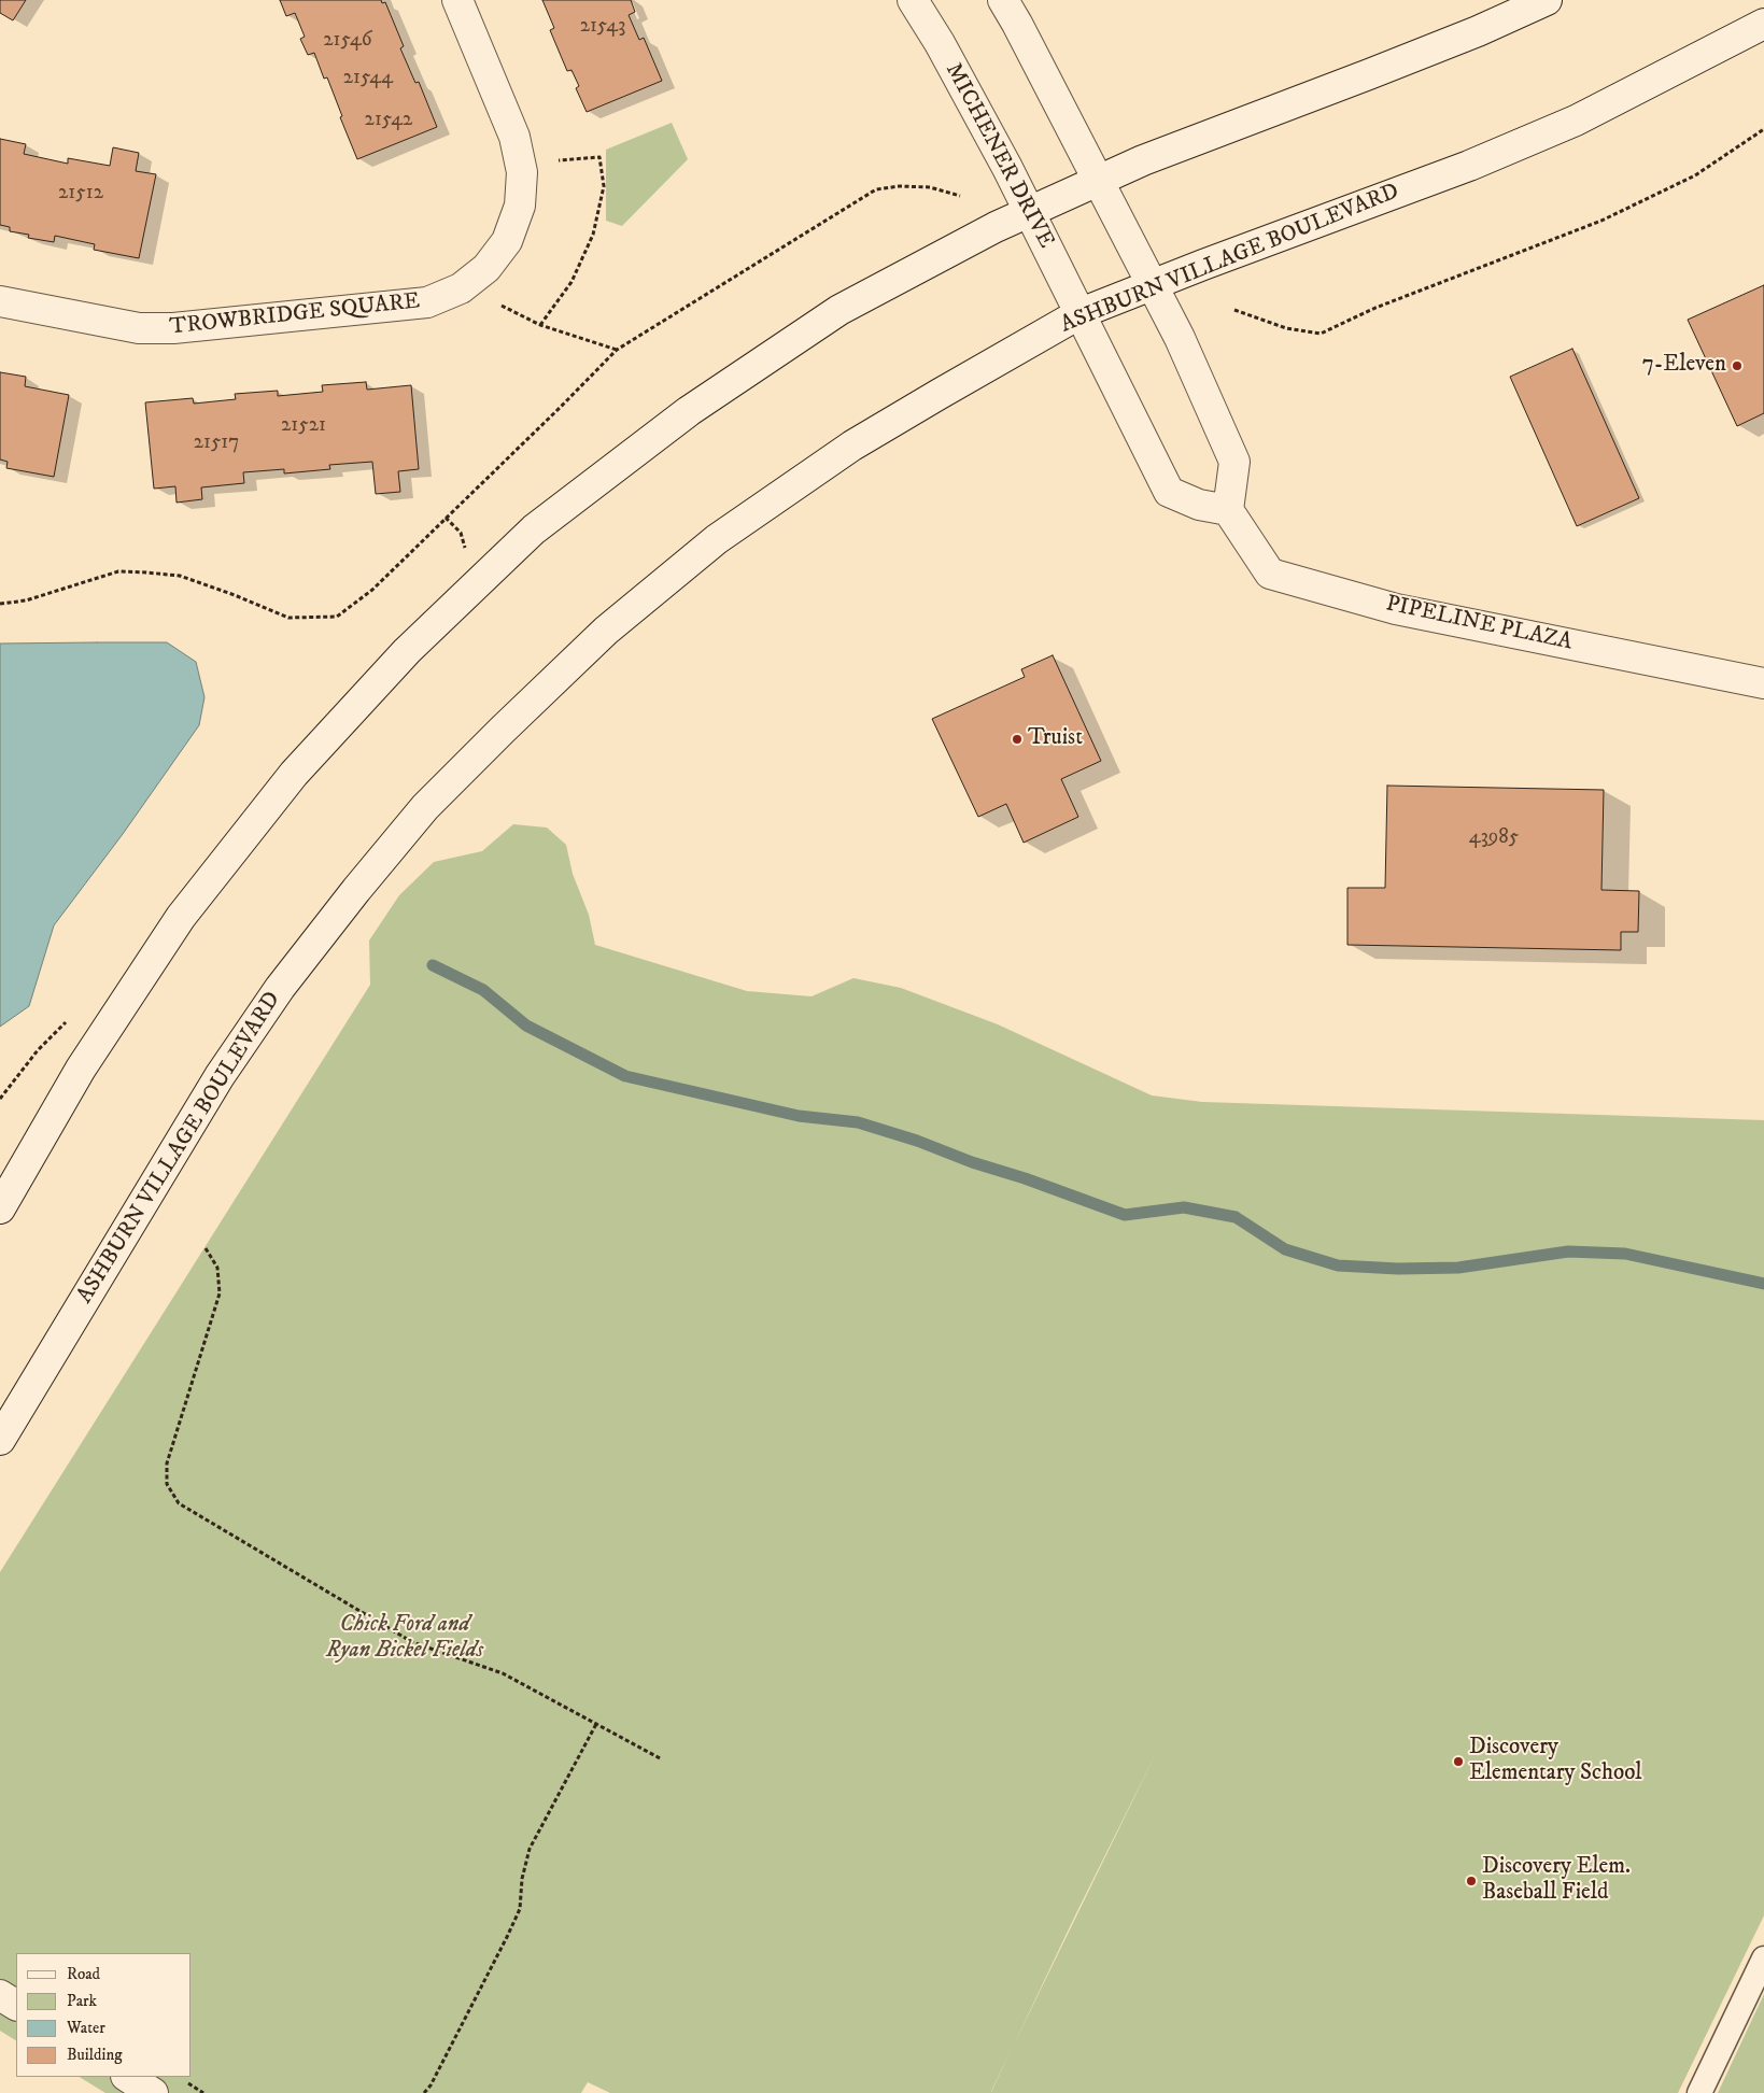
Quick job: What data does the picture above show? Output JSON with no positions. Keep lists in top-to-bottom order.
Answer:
{
  "streets": {
    "main road": [
      "MICHENER DRIVE",
      "ASHBURN VILLAGE BOULEVARD",
      "TROWBRIDGE SQUARE",
      "PIPELINE PLAZA"
    ]
  },
  "crossings": [
    ["MICHENER DRIVE", "ASHBURN VILLAGE BOULEVARD"]
  ],
  "parks": ["Chick Ford and Ryan Bickel Fields"],
  "places": [
    "7-Eleven",
    "Truist",
    "Discovery Elementary School",
    "Discovery Elem. Baseball Field"
  ],
  "house_numbers": [
    "21543",
    "21546",
    "21544",
    "21542",
    "21512",
    "21521",
    "21517",
    "43985"
  ],
  "legend": [
    "Road",
    "Park",
    "Water",
    "Building"
  ]
}
